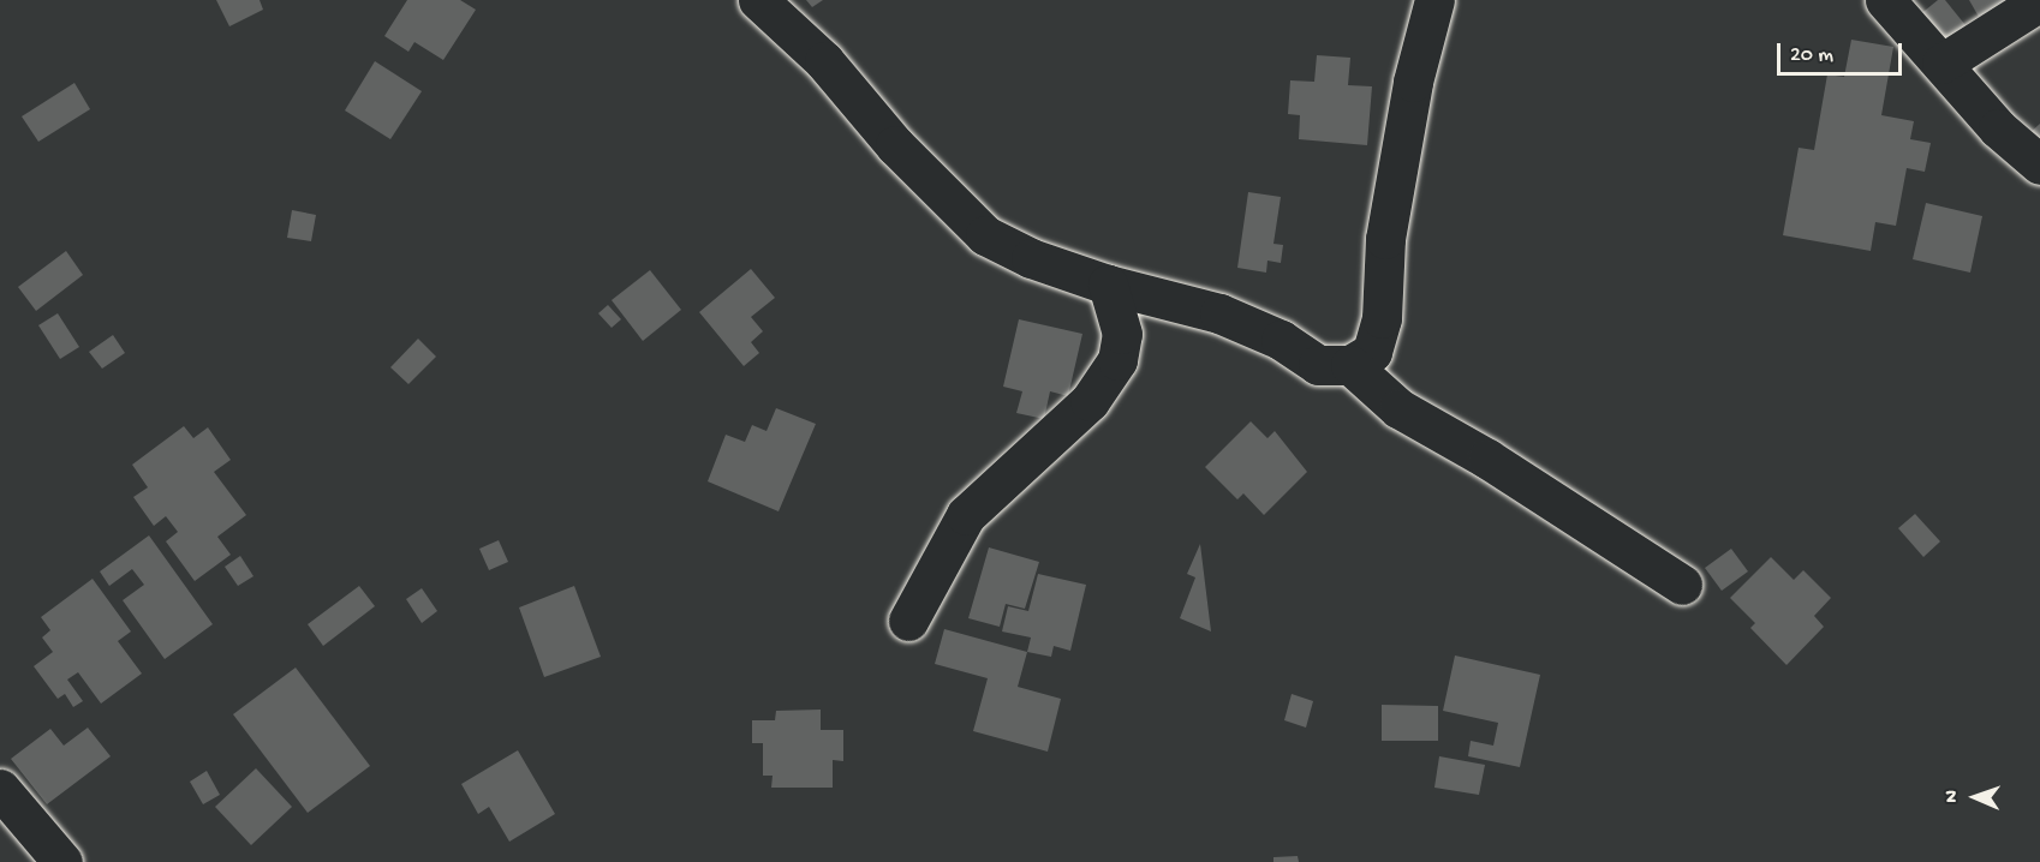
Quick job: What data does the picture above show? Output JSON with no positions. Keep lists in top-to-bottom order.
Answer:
{
  "scale_bar": "20 m",
  "north": "left"
}
